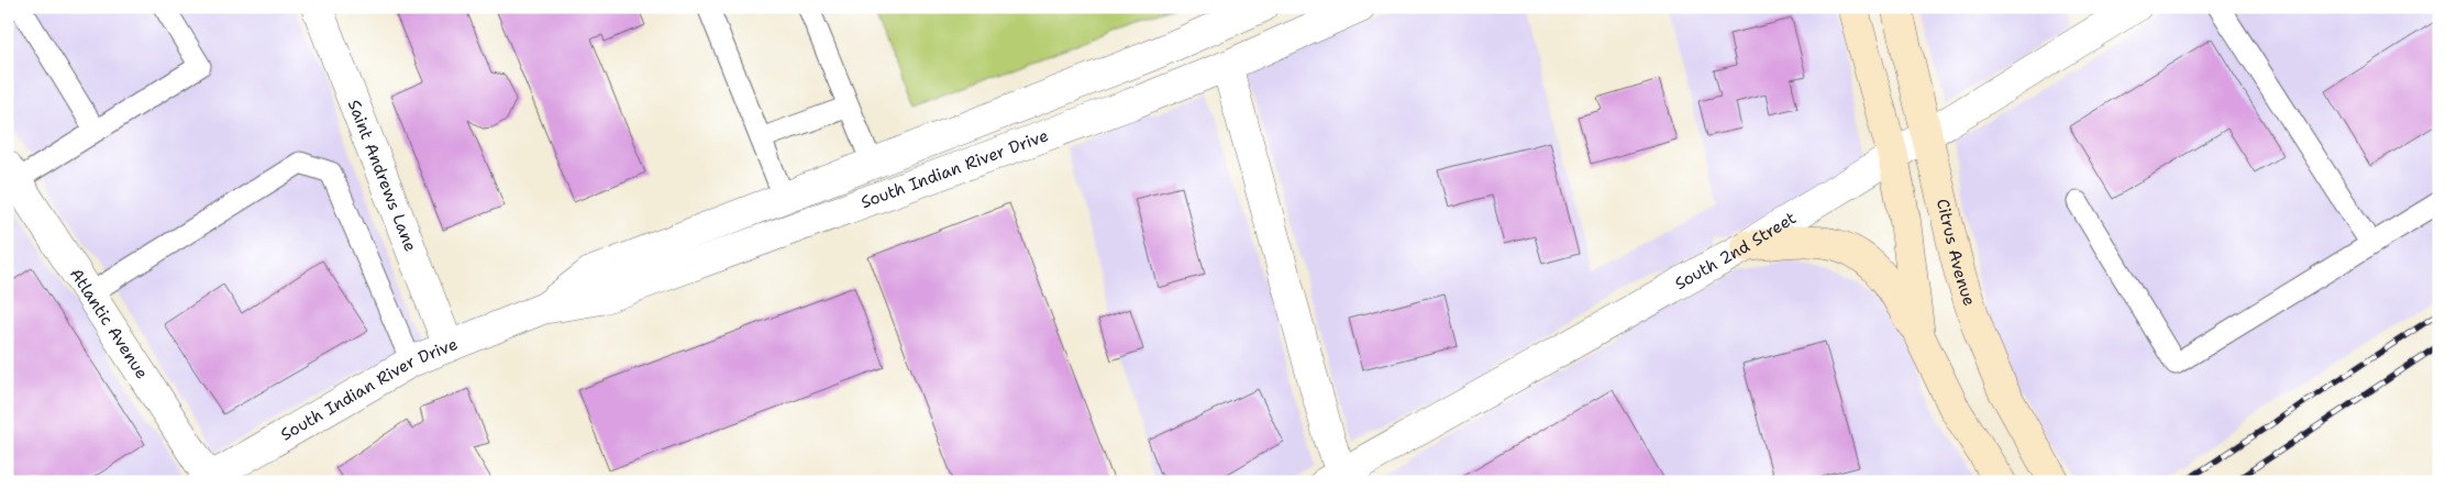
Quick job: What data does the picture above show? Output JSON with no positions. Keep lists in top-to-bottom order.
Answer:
{
  "streets": {
    "main road": ["Citrus Avenue"],
    "street": [
      "South Indian River Drive",
      "Saint Andrews Lane",
      "South 2nd Street",
      "Atlantic Avenue"
    ]
  },
  "crossings": [
    ["South Indian River Drive", "Saint Andrews Lane"],
    ["South Indian River Drive", "Atlantic Avenue"],
    ["South 2nd Street", "Citrus Avenue"]
  ]
}
